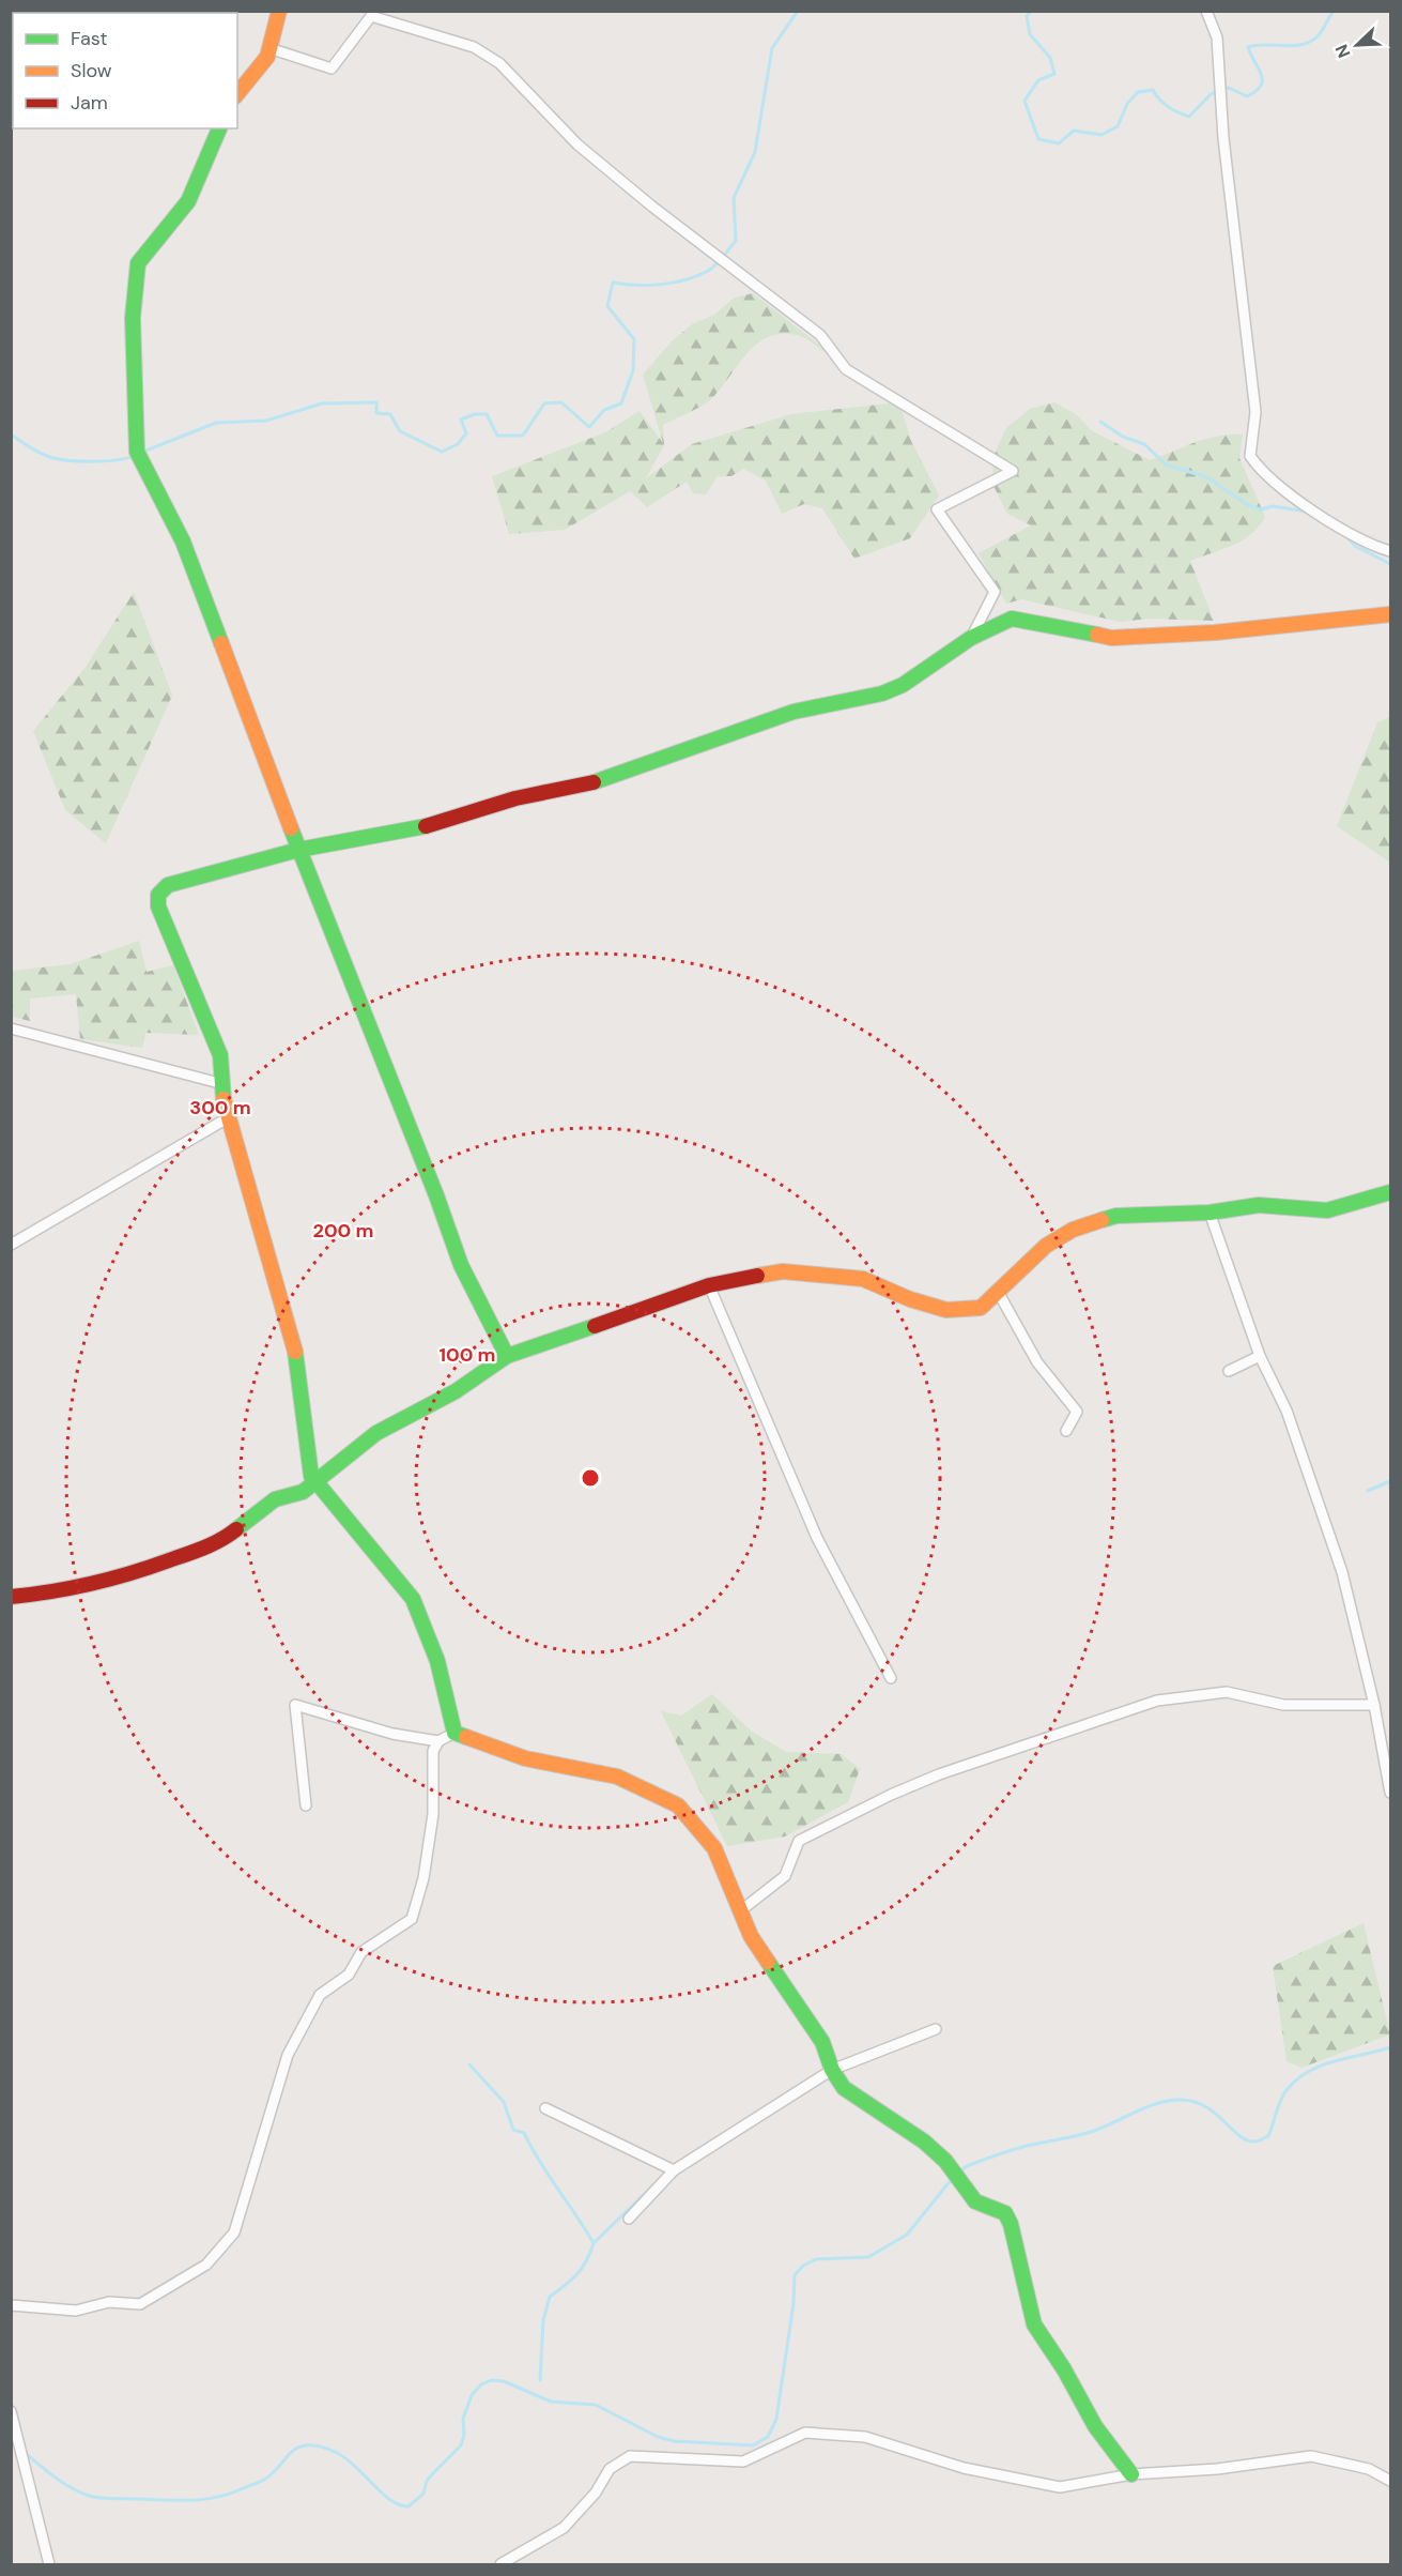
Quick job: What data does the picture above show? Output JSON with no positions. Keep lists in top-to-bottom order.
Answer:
{
  "legend": ["Fast", "Slow", "Jam"],
  "north": "bottom left",
  "rings": ["300 m", "200 m", "100 m"]
}
